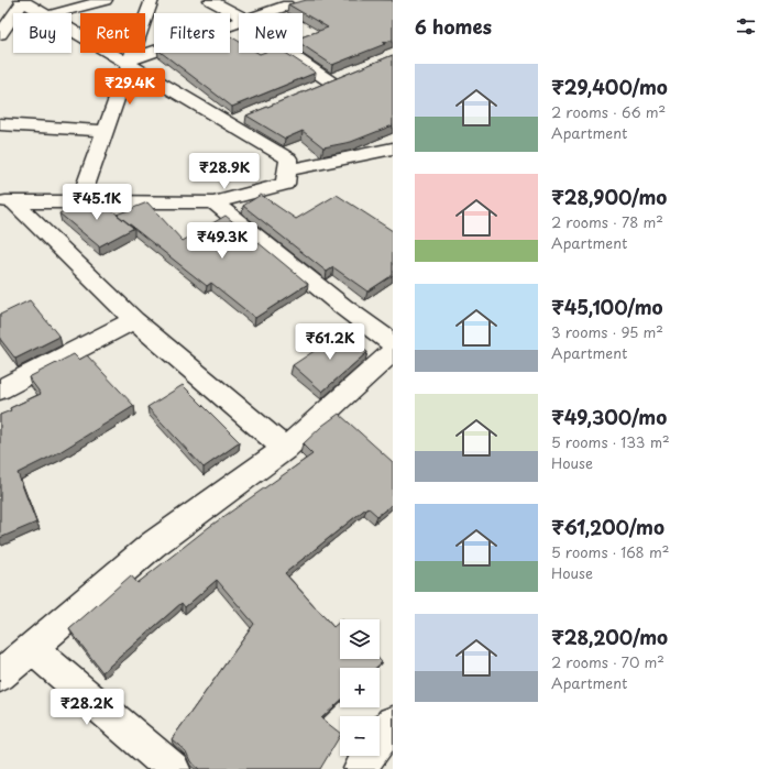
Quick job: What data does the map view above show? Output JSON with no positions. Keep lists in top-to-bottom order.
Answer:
{
  "page": {
    "heading": "6 homes",
    "chip": [
      "Buy",
      "Rent",
      "Filters",
      "New"
    ],
    "list": [
      {
        "name": "₹29,400/mo",
        "note": "2 rooms · 66 m² · Apartment"
      },
      {
        "name": "₹28,900/mo",
        "note": "2 rooms · 78 m² · Apartment"
      },
      {
        "name": "₹45,100/mo",
        "note": "3 rooms · 95 m² · Apartment"
      },
      {
        "name": "₹49,300/mo",
        "note": "5 rooms · 133 m² · House"
      },
      {
        "name": "₹61,200/mo",
        "note": "5 rooms · 168 m² · House"
      },
      {
        "name": "₹28,200/mo",
        "note": "2 rooms · 70 m² · Apartment"
      }
    ],
    "price": [
      "₹29.4K",
      "₹28.9K",
      "₹45.1K",
      "₹49.3K",
      "₹61.2K",
      "₹28.2K"
    ],
    "map_buttons": ["+", "−"]
  }
}
